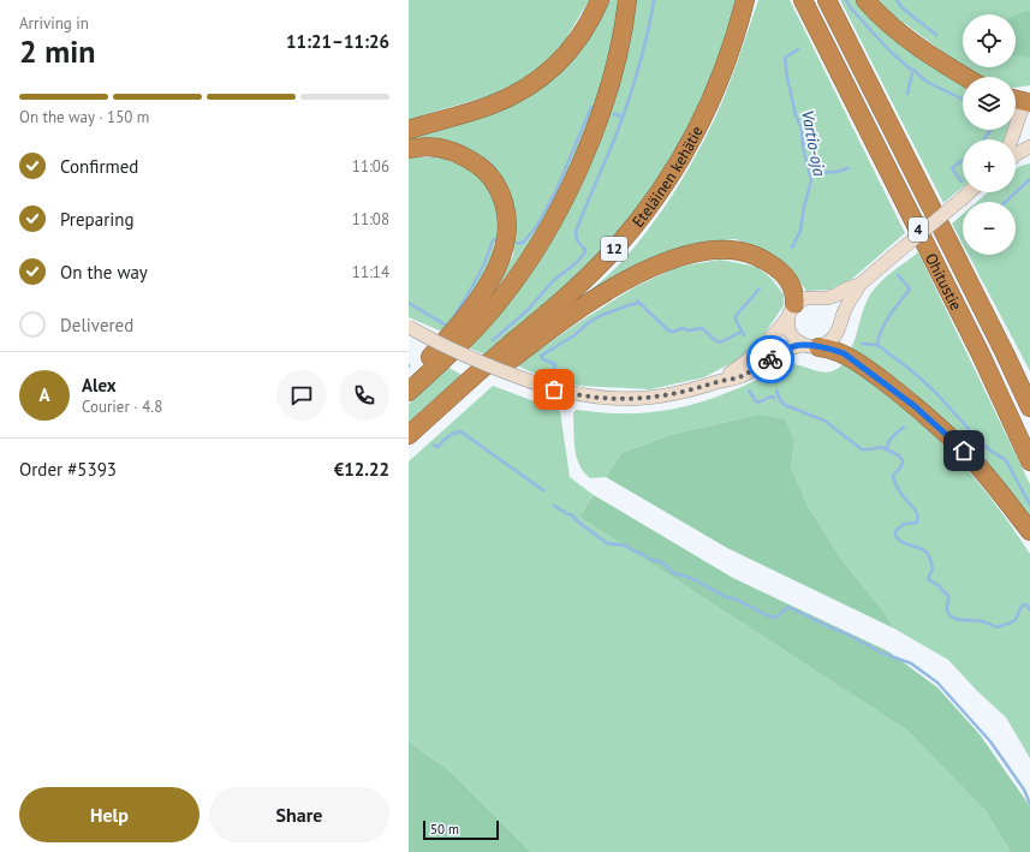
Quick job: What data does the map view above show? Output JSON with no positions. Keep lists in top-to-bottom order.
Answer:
{
  "streets": {
    "highway": [
      "Eteläinen kehätie",
      "4",
      "12",
      "Ohitustie"
    ]
  },
  "water": ["Vartio-oja"],
  "scale_bar": "50 m",
  "page": {
    "heading": ["2 min", "Arriving in", "11:21–11:26"],
    "panel": [
      "Alex",
      "Courier · 4.8",
      "Order #5393",
      "€12.22"
    ],
    "map_buttons": ["+", "−"],
    "bar": "On the way · 150 m",
    "list": [
      ["Confirmed", "11:06"],
      ["Preparing", "11:08"],
      ["On the way", "11:14"],
      "Delivered"
    ],
    "round": "A",
    "buttons": ["Help", "Share"],
    "scale": "50 m"
  }
}
